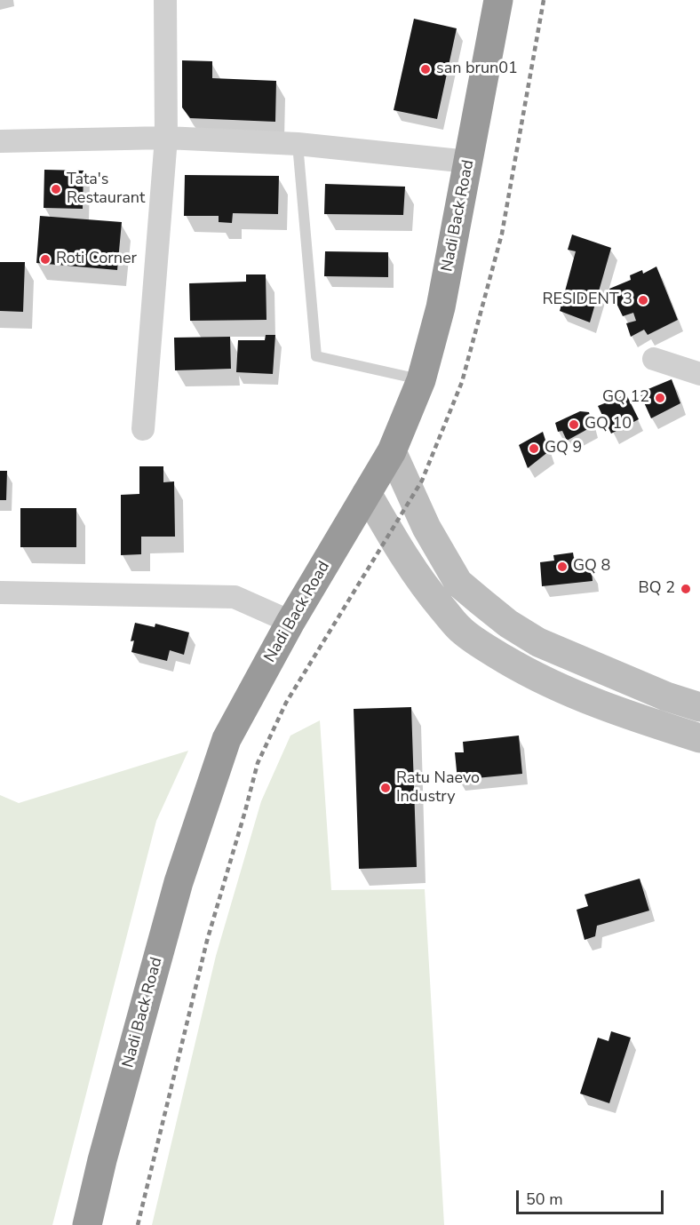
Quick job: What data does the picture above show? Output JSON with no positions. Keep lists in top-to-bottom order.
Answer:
{
  "streets": {
    "highway": ["Nadi Back Road"]
  },
  "places": [
    "san brun01",
    "Tata's Restaurant",
    "Roti Corner",
    "RESIDENT 3",
    "GQ 12",
    "GQ 10",
    "GQ 9",
    "GQ 8",
    "BQ 2",
    "Ratu Naevo Industry"
  ],
  "scale_bar": "50 m"
}
